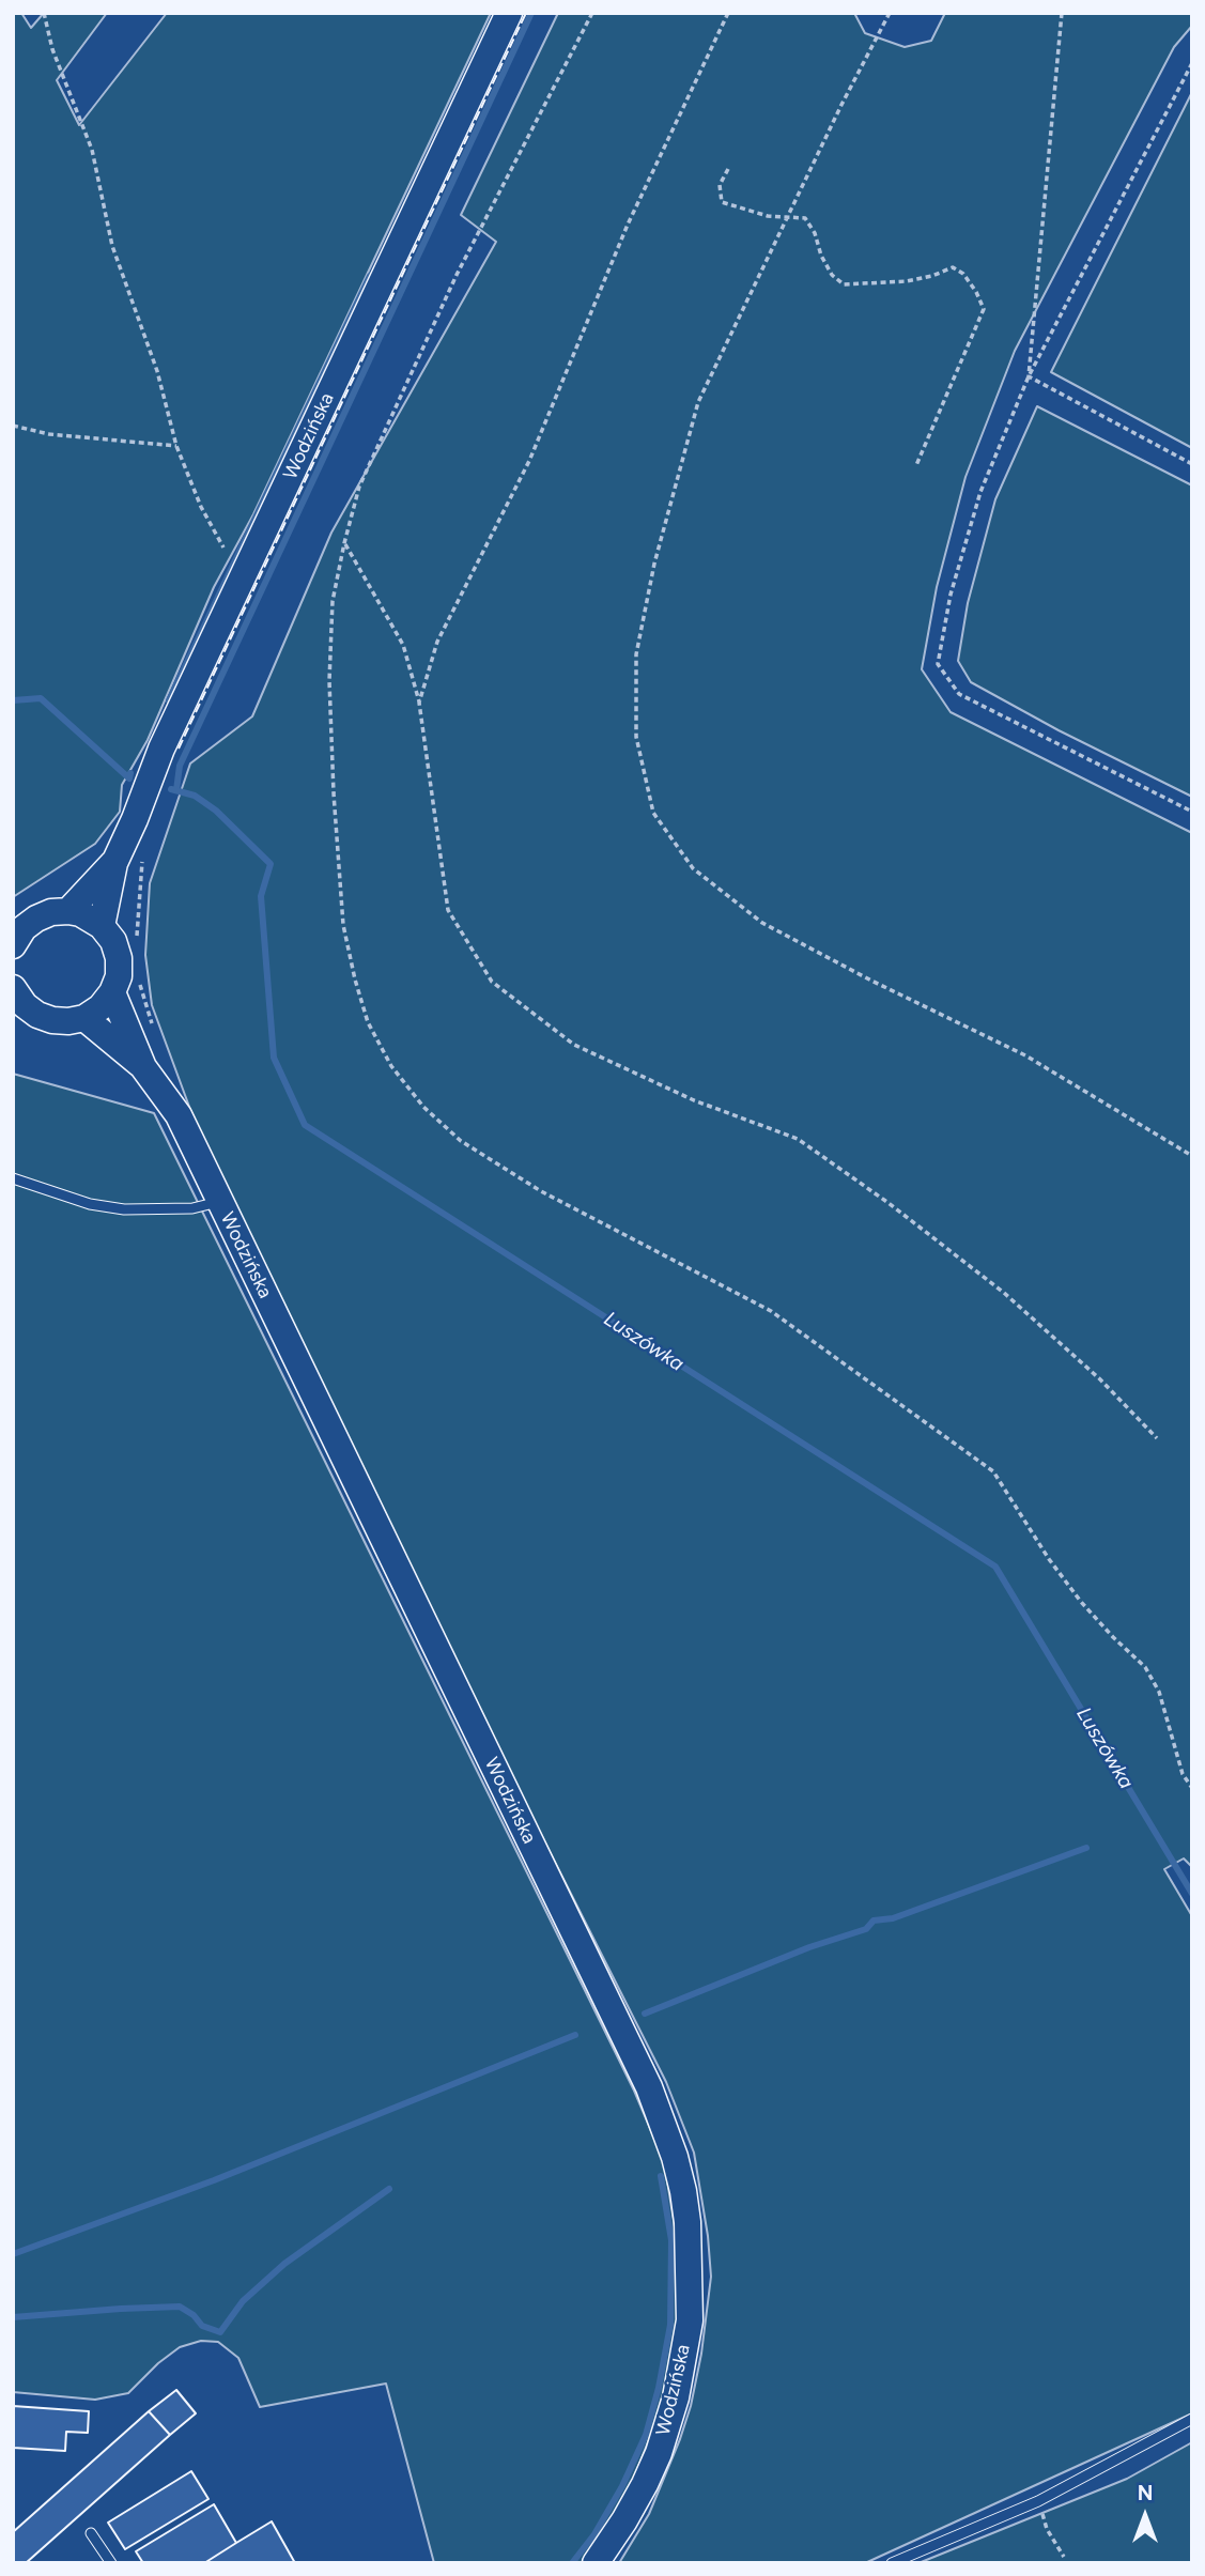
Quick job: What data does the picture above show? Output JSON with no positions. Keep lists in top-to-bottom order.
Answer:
{
  "streets": {
    "street": ["Wodzińska"]
  },
  "water": ["Luszówka"],
  "north": "top"
}
